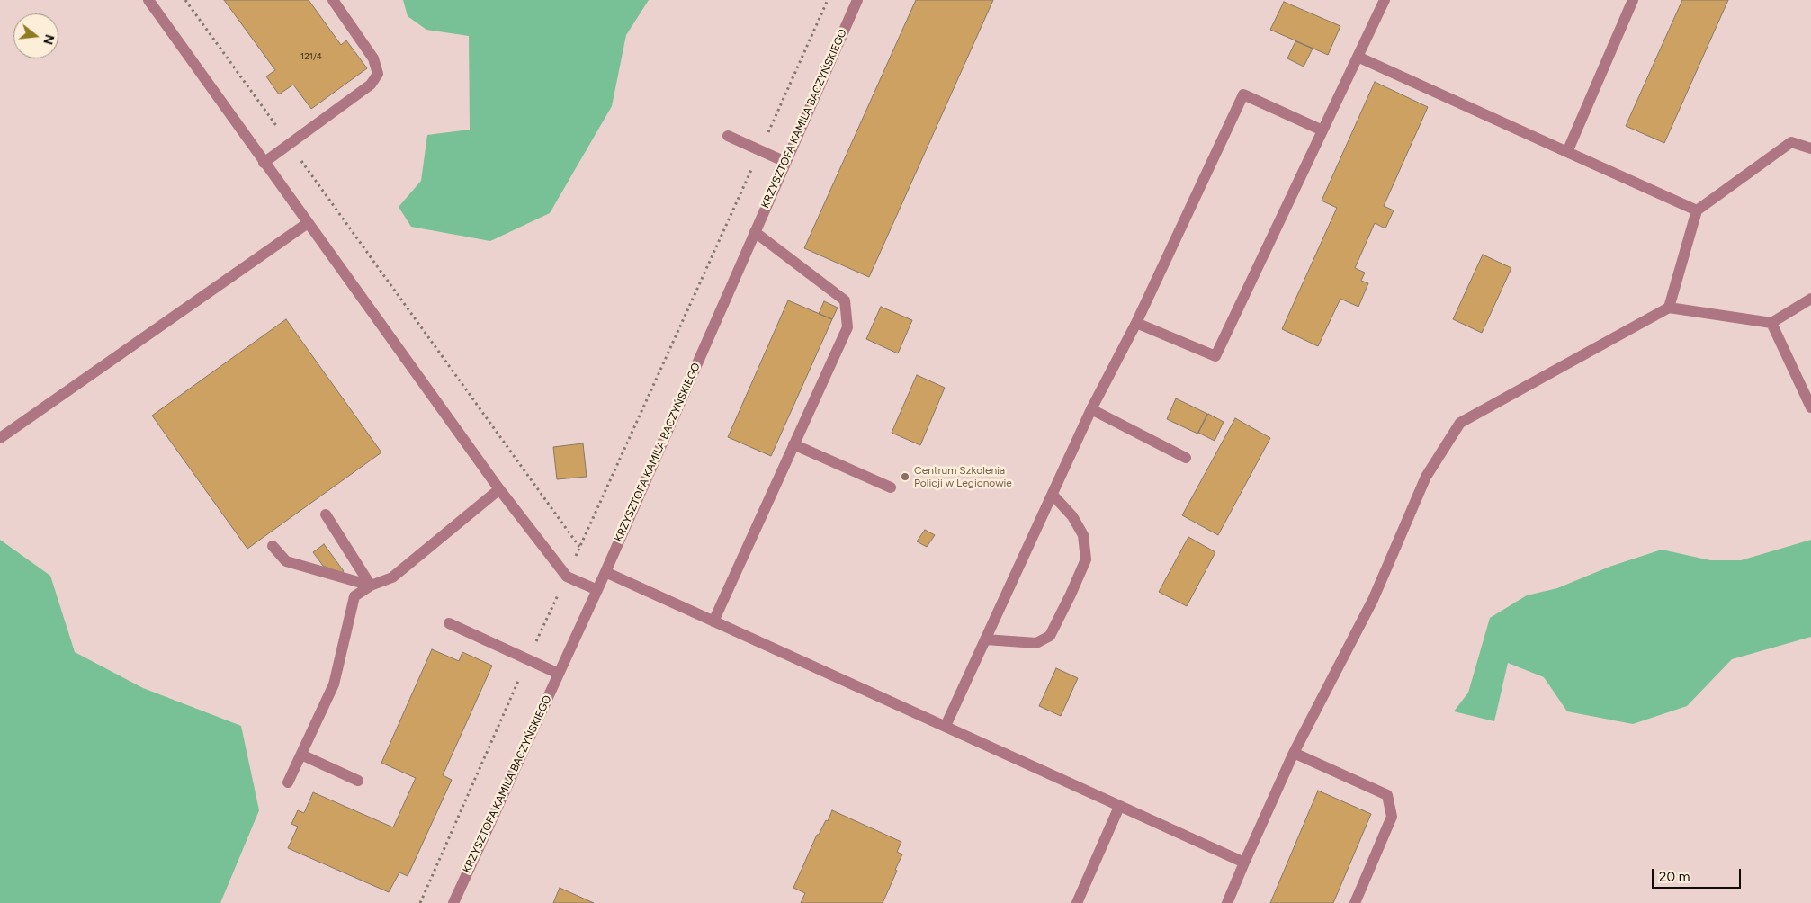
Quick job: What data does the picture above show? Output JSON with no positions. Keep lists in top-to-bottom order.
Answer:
{
  "streets": {
    "lane": ["KRZYSZTOFA KAMILA BACZYŃSKIEGO"]
  },
  "places": ["Centrum Szkolenia Policji w Legionowie"],
  "house_numbers": ["121/4"],
  "scale_bar": "20 m",
  "north": "right"
}
